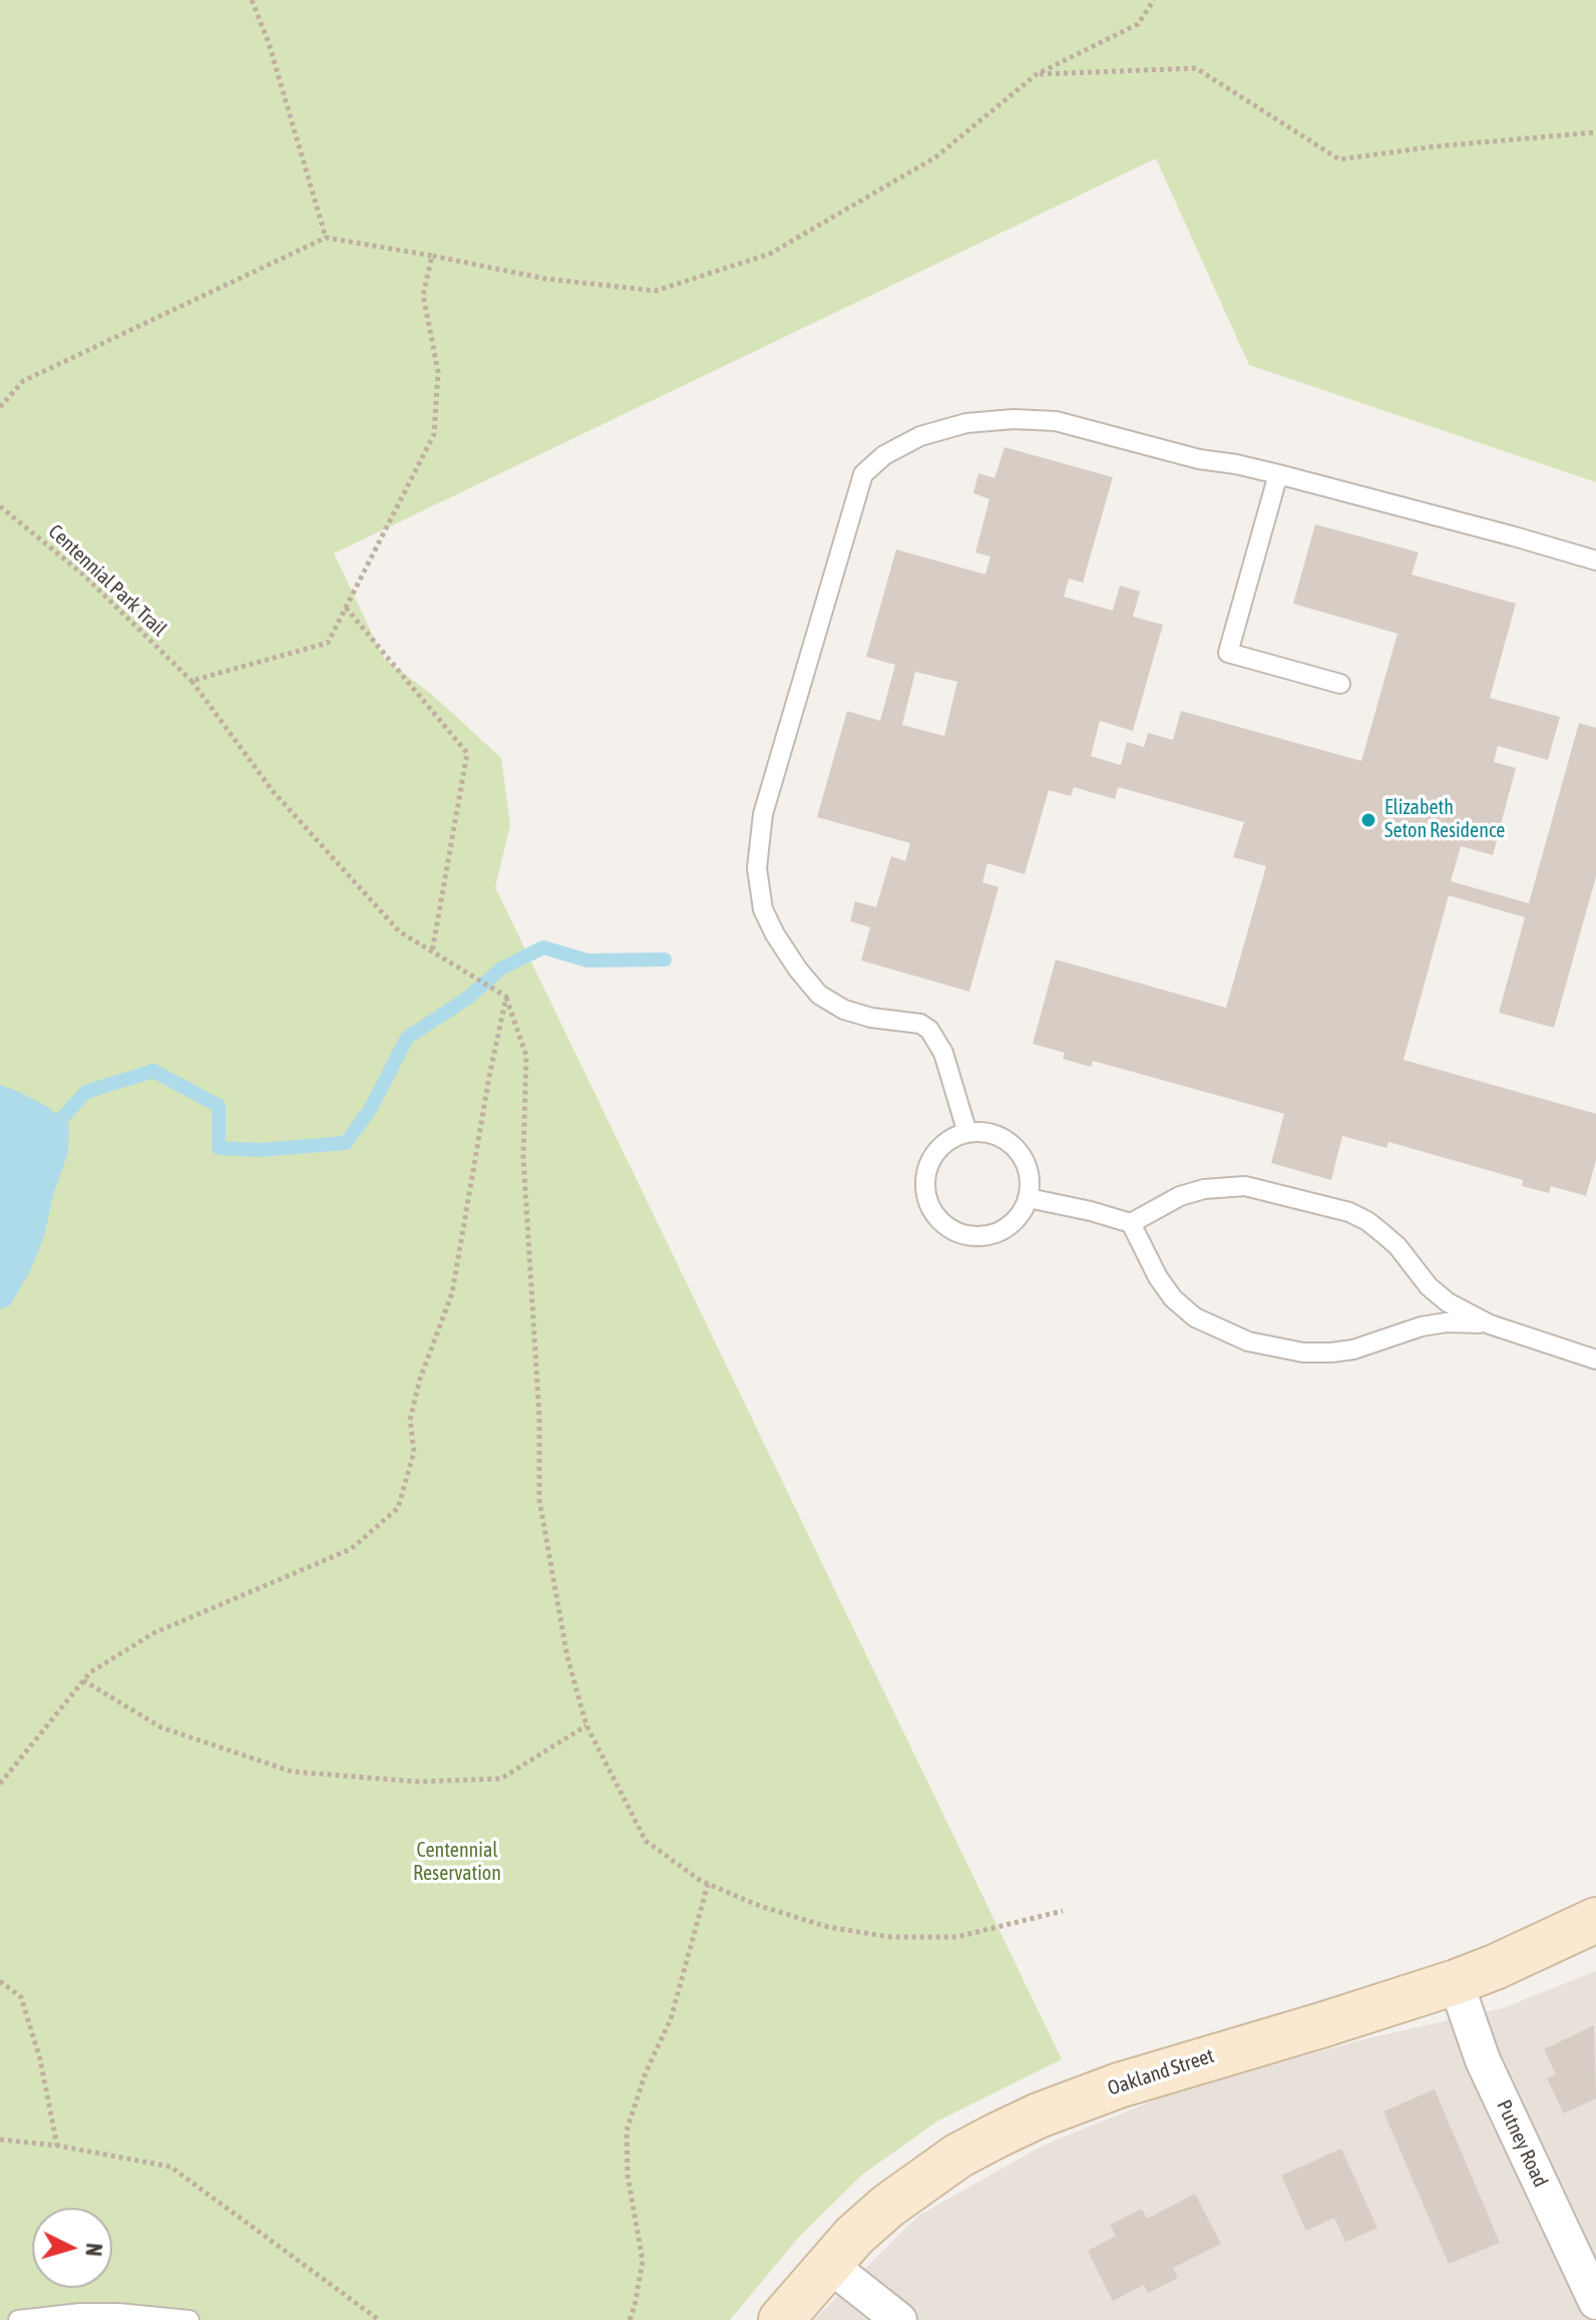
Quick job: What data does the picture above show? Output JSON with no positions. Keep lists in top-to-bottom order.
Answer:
{
  "streets": {
    "street": ["Oakland Street", "Putney Road"],
    "path": ["Centennial Park Trail"]
  },
  "crossings": [
    ["Oakland Street", "Putney Road"]
  ],
  "parks": ["Centennial Reservation"],
  "places": ["Elizabeth Seton Residence"],
  "north": "right"
}
